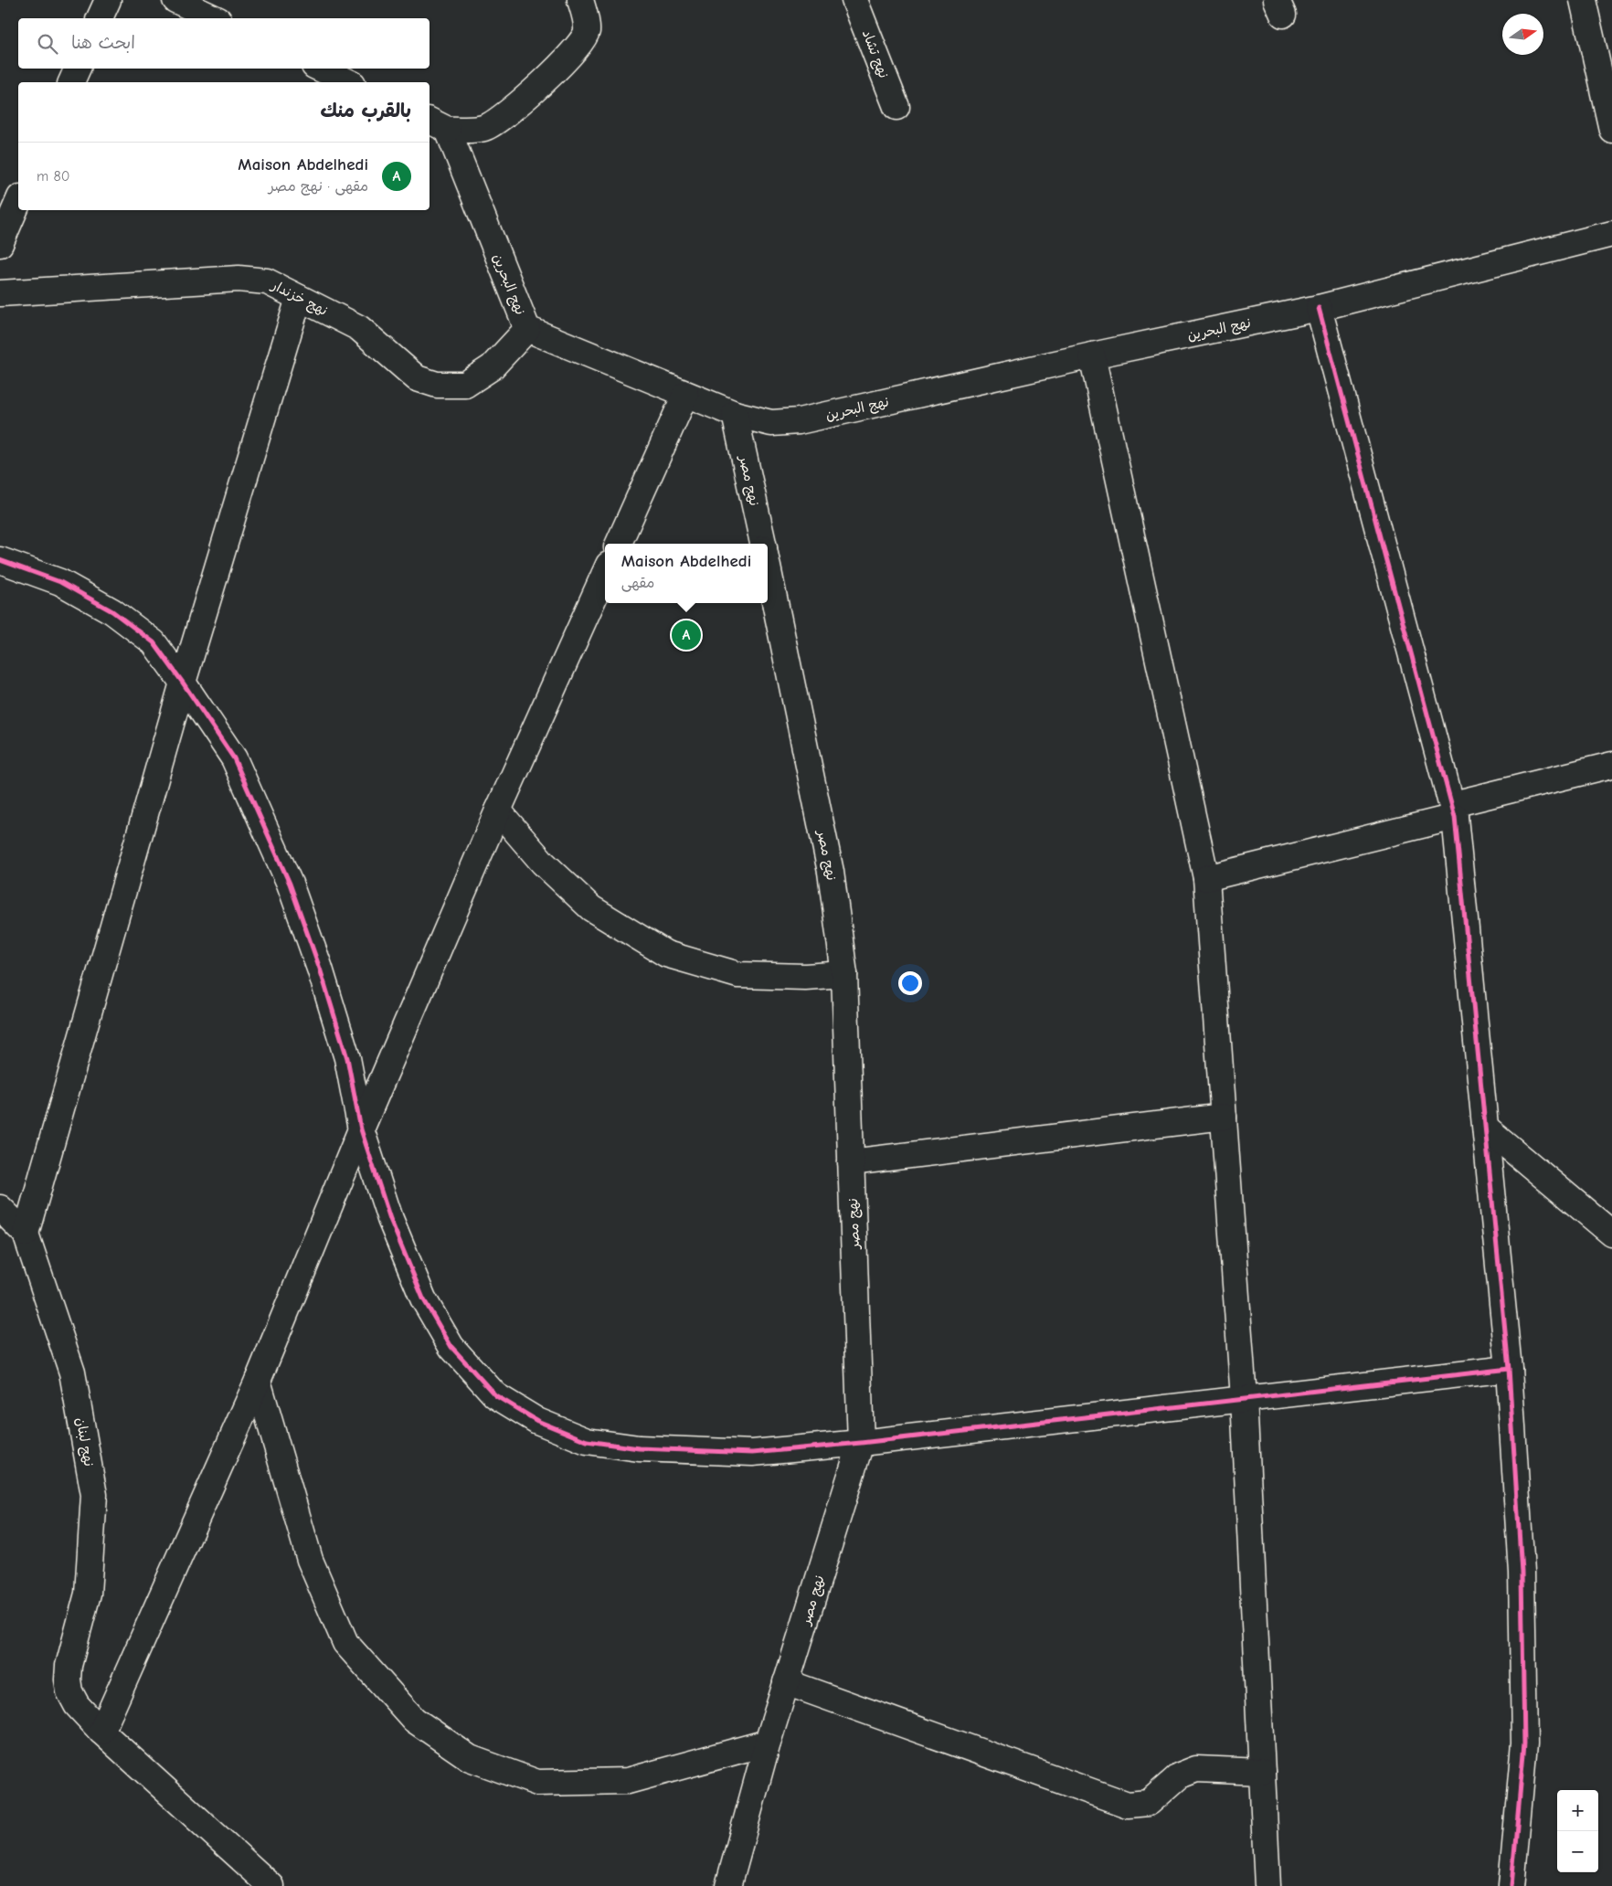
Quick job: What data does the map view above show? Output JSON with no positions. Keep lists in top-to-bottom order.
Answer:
{
  "streets": {
    "street": [
      "نهج تشاد",
      "نهج البحرين",
      "نهج خزندار",
      "نهج مصر",
      "نهج لبنان"
    ]
  },
  "crossings": [
    ["نهج البحرين", "نهج خزندار"],
    ["نهج البحرين", "نهج مصر"]
  ],
  "north": "right",
  "page": {
    "search": "ابحث هنا",
    "heading": "بالقرب منك",
    "list": [
      {
        "mark": "A",
        "name": "Maison Abdelhedi",
        "note": "مقهى · نهج مصر",
        "value": "80 m"
      }
    ],
    "popup": ["Maison Abdelhedi", "مقهى"],
    "pins": "A",
    "map_buttons": ["+", "−"]
  }
}
